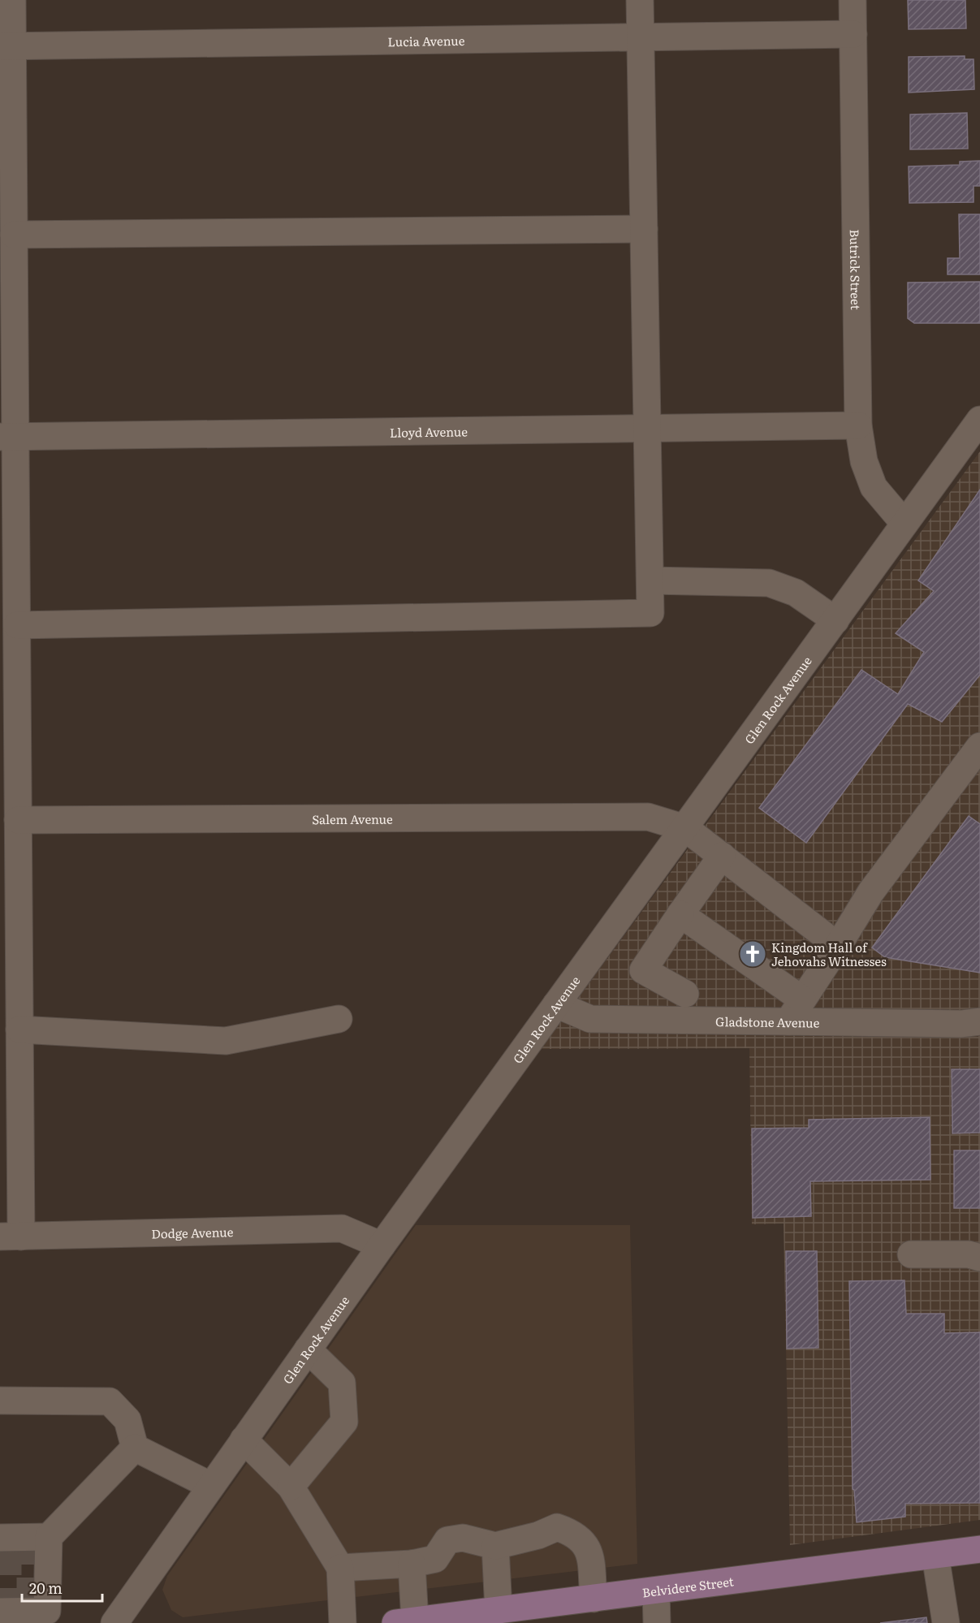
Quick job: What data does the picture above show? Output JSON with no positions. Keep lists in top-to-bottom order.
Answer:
{
  "streets": {
    "main road": ["Belvidere Street"],
    "street": [
      "Lucia Avenue",
      "Butrick Street",
      "Lloyd Avenue",
      "Glen Rock Avenue",
      "Salem Avenue",
      "Gladstone Avenue",
      "Dodge Avenue"
    ]
  },
  "crossings": [
    ["Lucia Avenue", "Butrick Street"],
    ["Butrick Street", "Lloyd Avenue"],
    ["Butrick Street", "Glen Rock Avenue"],
    ["Glen Rock Avenue", "Salem Avenue"],
    ["Glen Rock Avenue", "Gladstone Avenue"],
    ["Glen Rock Avenue", "Dodge Avenue"]
  ],
  "places": {
    "church": ["Kingdom Hall of Jehovahs Witnesses"]
  },
  "scale_bar": "20 m"
}
